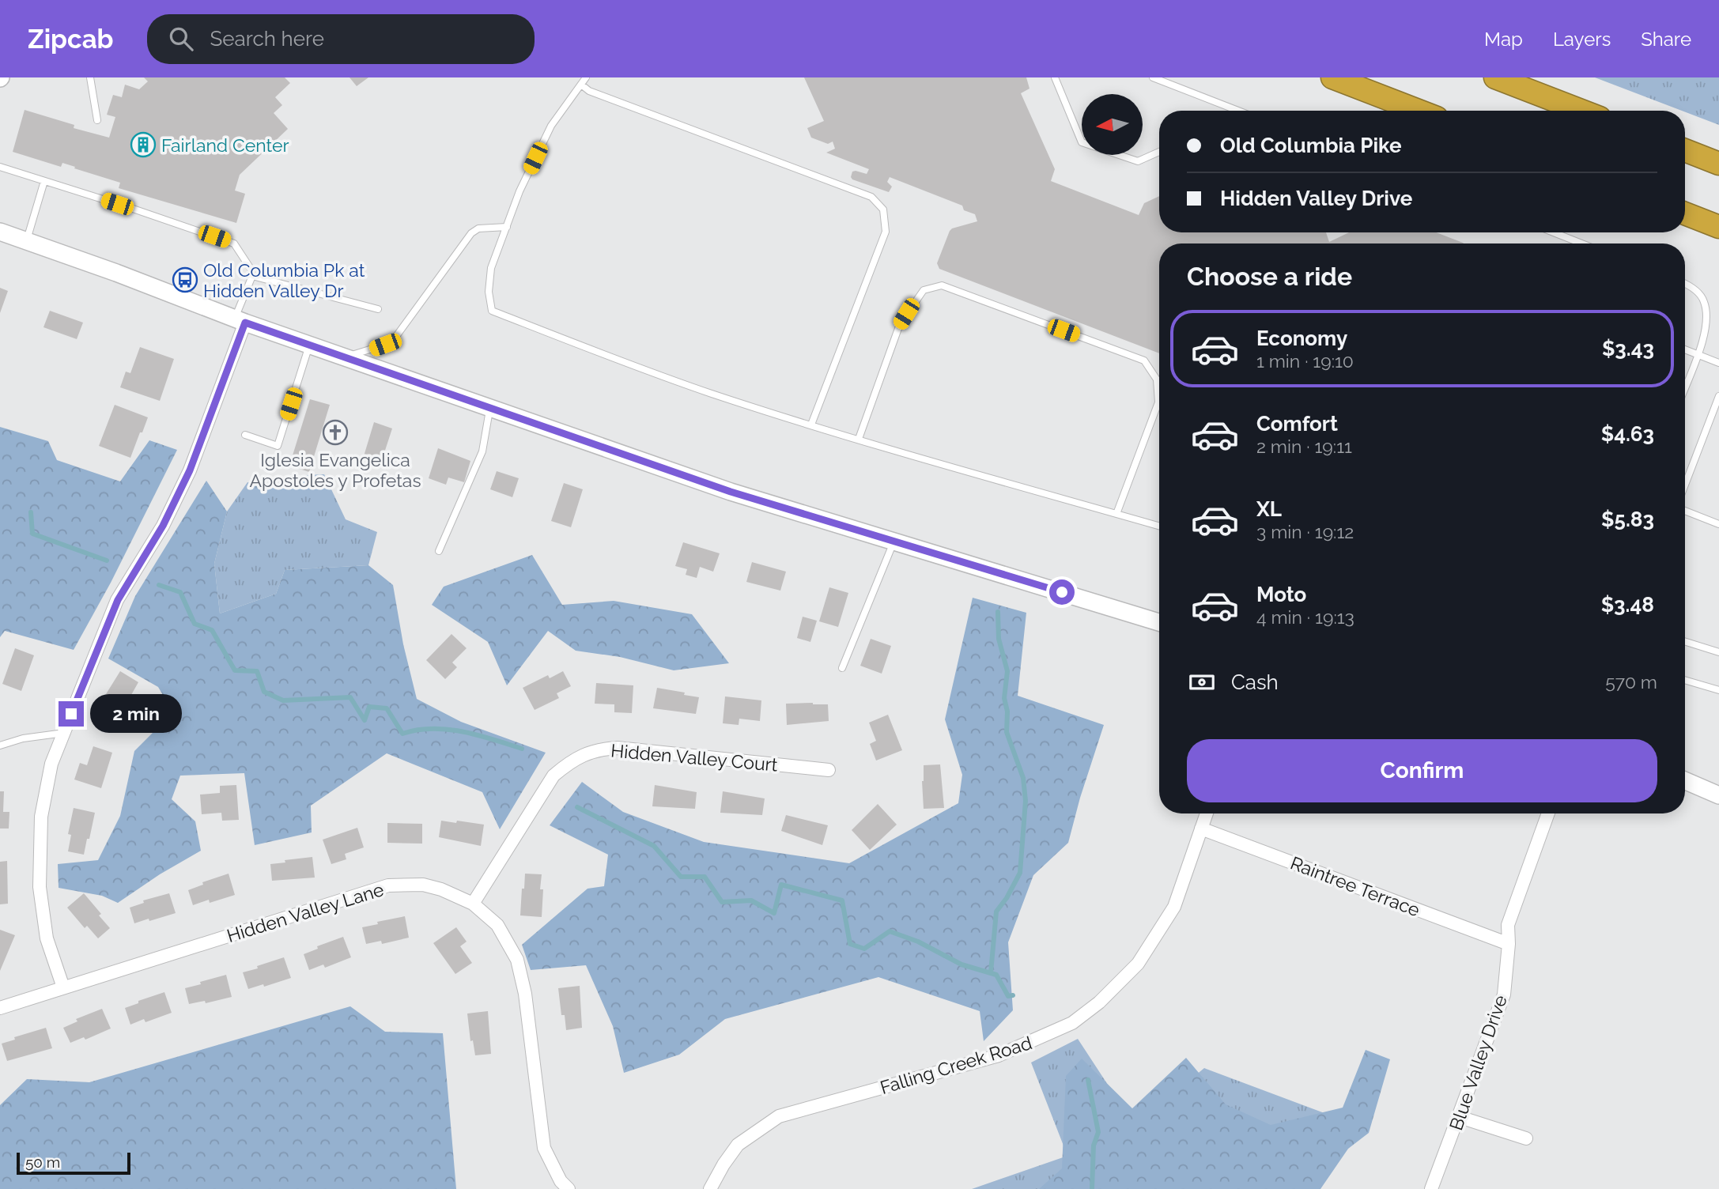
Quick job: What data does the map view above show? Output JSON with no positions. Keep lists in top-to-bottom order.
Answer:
{
  "streets": {
    "street": [
      "Hidden Valley Court",
      "Raintree Terrace",
      "Hidden Valley Lane",
      "Blue Valley Drive",
      "Falling Creek Road"
    ]
  },
  "crossings": [
    ["Hidden Valley Court", "Hidden Valley Lane"],
    ["Raintree Terrace", "Blue Valley Drive"],
    ["Raintree Terrace", "Falling Creek Road"]
  ],
  "places": {
    "building": ["Fairland Center"],
    "bus stop": ["Old Columbia Pk at Hidden Valley Dr"],
    "church": ["Iglesia Evangelica Apostoles y Profetas"]
  },
  "scale_bar": "50 m",
  "north": "left",
  "page": {
    "header": "Zipcab",
    "search": "Search here",
    "nav": ["Map", "Layers", "Share"],
    "banner": ["Old Columbia Pike", "Hidden Valley Drive"],
    "heading": "Choose a ride",
    "list": [
      {
        "name": "Economy",
        "note": "1 min · 19:10",
        "value": "$3.43"
      },
      {
        "name": "Comfort",
        "note": "2 min · 19:11",
        "value": "$4.63"
      },
      {
        "name": "XL",
        "note": "3 min · 19:12",
        "value": "$5.83"
      },
      {
        "name": "Moto",
        "note": "4 min · 19:13",
        "value": "$3.48"
      }
    ],
    "pay": ["Cash", "570 m"],
    "bubble": "2 min",
    "buttons": "Confirm",
    "scale": "50 m"
  }
}
